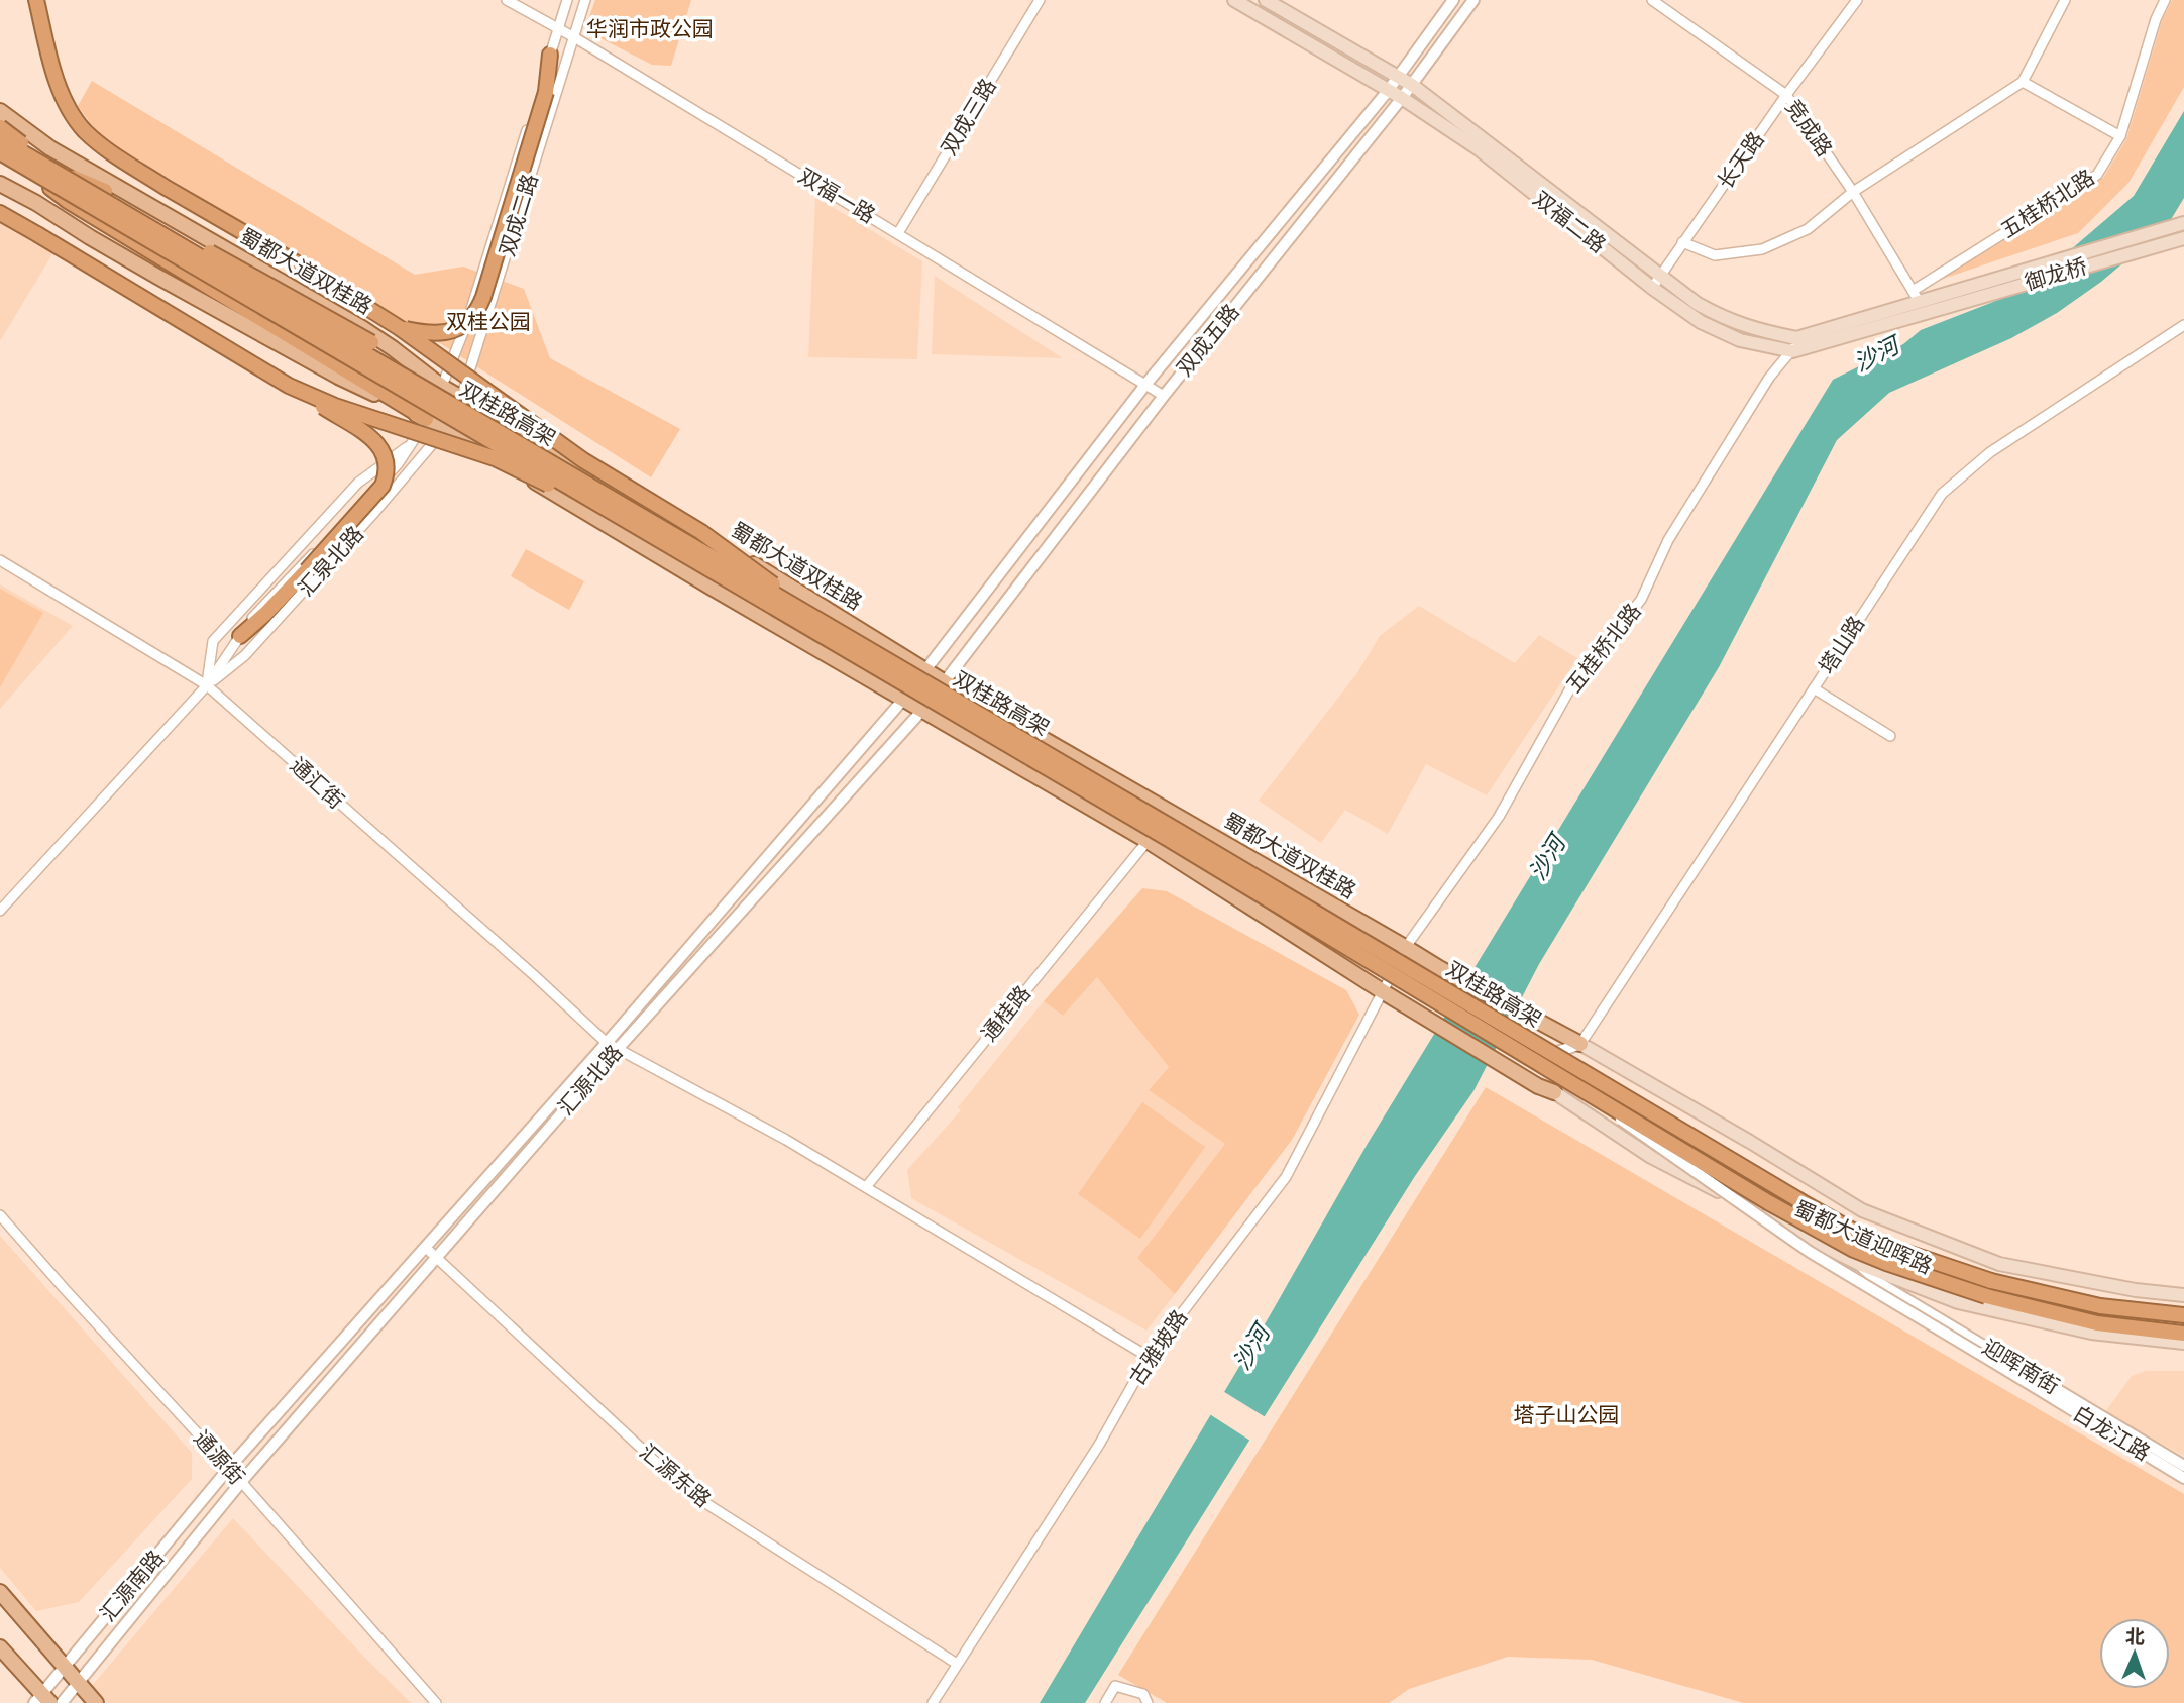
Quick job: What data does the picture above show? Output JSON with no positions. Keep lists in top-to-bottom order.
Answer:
{
  "streets": {
    "highway": ["双桂路高架"],
    "main road": [
      "双福二路",
      "蜀都大道双桂路",
      "御龙桥",
      "蜀都大道迎晖路"
    ],
    "street": [
      "双成三路",
      "竞成路",
      "长天路",
      "双福一路",
      "五桂桥北路",
      "双成二路",
      "双成五路",
      "汇泉北路",
      "塔山路",
      "通汇街",
      "通桂路",
      "汇源北路",
      "古雅坡路",
      "迎晖南街",
      "白龙江路",
      "通源街",
      "汇源东路",
      "汇源南路"
    ]
  },
  "crossings": [
    ["双成三路", "双福一路"],
    ["竞成路", "长天路"],
    ["竞成路", "五桂桥北路"],
    ["竞成路", "双福二路"],
    ["竞成路", "御龙桥"],
    ["长天路", "双福二路"],
    ["双福一路", "双成二路"],
    ["双福一路", "双成五路"],
    ["五桂桥北路", "双福二路"],
    ["五桂桥北路", "蜀都大道双桂路"],
    ["五桂桥北路", "御龙桥"],
    ["五桂桥北路", "古雅坡路"],
    ["双成二路", "蜀都大道双桂路"],
    ["双成二路", "汇泉北路"],
    ["双福二路", "御龙桥"],
    ["双福二路", "双成五路"],
    ["蜀都大道双桂路", "双成五路"],
    ["蜀都大道双桂路", "塔山路"],
    ["蜀都大道双桂路", "汇源北路"],
    ["蜀都大道双桂路", "蜀都大道迎晖路"],
    ["双成五路", "汇源北路"],
    ["双桂路高架", "白龙江路"],
    ["汇泉北路", "通汇街"],
    ["塔山路", "蜀都大道迎晖路"],
    ["通汇街", "通桂路"],
    ["通汇街", "汇源北路"],
    ["通汇街", "古雅坡路"],
    ["汇源北路", "通源街"],
    ["汇源北路", "汇源东路"],
    ["汇源北路", "汇源南路"],
    ["蜀都大道迎晖路", "迎晖南街"],
    ["古雅坡路", "汇源东路"],
    ["通源街", "汇源南路"]
  ],
  "water": ["沙河"],
  "parks": ["华润市政公园", "双桂公园", "塔子山公园"],
  "north": "top"
}
